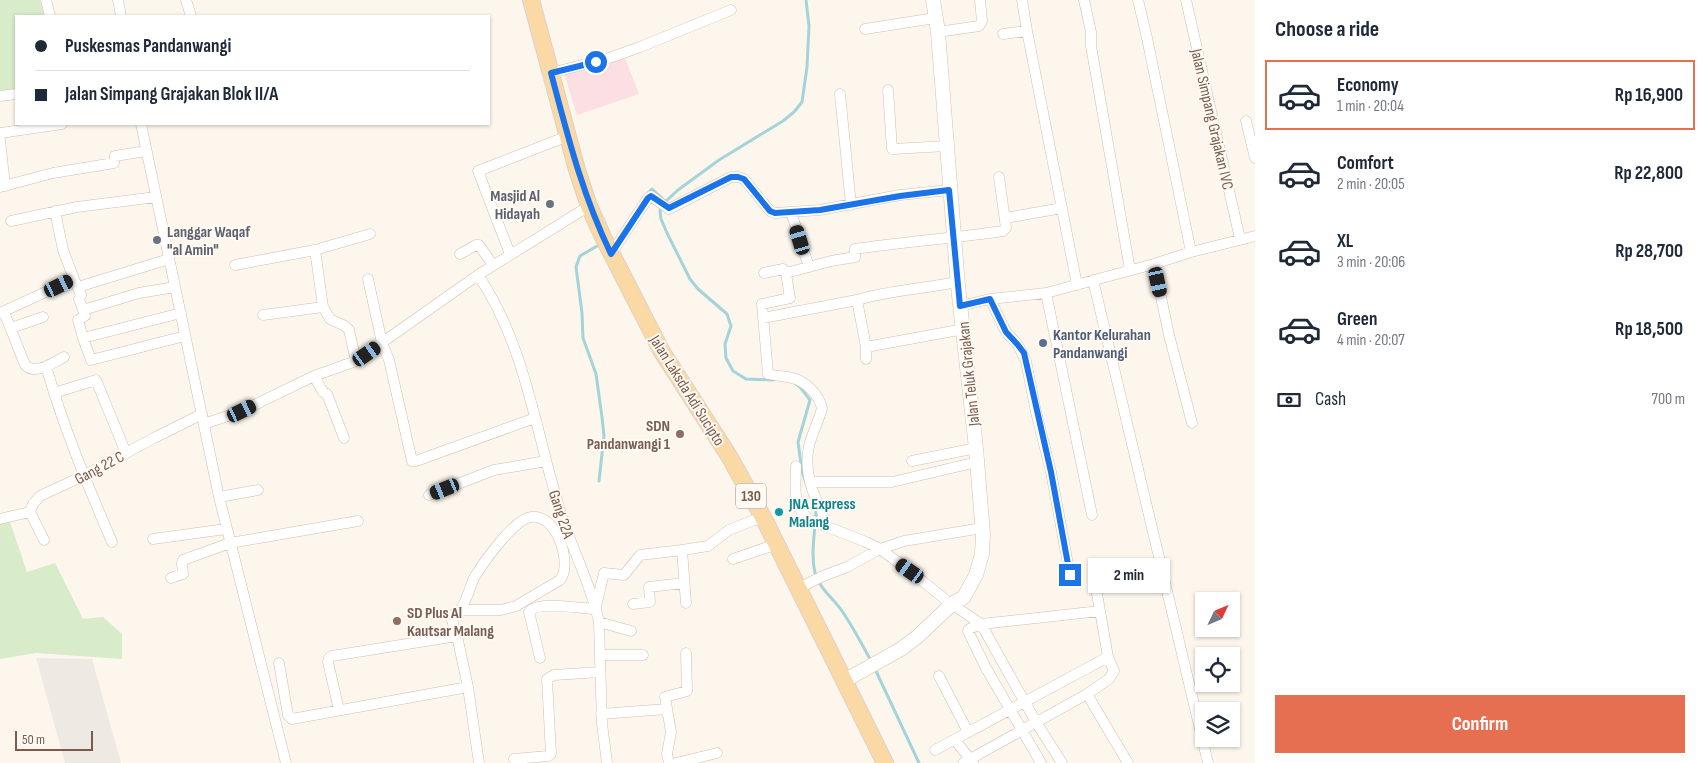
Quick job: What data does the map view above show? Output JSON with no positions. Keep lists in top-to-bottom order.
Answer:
{
  "streets": {
    "main road": ["Jalan Laksda Adi Sucipto", "130"],
    "street": [
      "Jalan Simpang Grajakan IVC",
      "Jalan Teluk Grajakan",
      "Gang 22 C",
      "Gang 22A"
    ]
  },
  "crossings": [
    ["Jalan Teluk Grajakan", "Jalan Laksda Adi Sucipto"],
    ["Jalan Laksda Adi Sucipto", "Gang 22 C"],
    ["Gang 22 C", "Gang 22A"]
  ],
  "places": [
    "Masjid Al Hidayah",
    "Langgar Waqaf \"al Amin\"",
    "Kantor Kelurahan Pandanwangi",
    "SDN Pandanwangi 1",
    "JNA Express Malang",
    "SD Plus Al Kautsar Malang"
  ],
  "scale_bar": "50 m",
  "north": "top right",
  "page": {
    "heading": "Choose a ride",
    "banner": ["Puskesmas Pandanwangi", "Jalan Simpang Grajakan Blok II/A"],
    "list": [
      {
        "name": "Economy",
        "note": "1 min · 20:04",
        "value": "Rp 16,900"
      },
      {
        "name": "Comfort",
        "note": "2 min · 20:05",
        "value": "Rp 22,800"
      },
      {
        "name": "XL",
        "note": "3 min · 20:06",
        "value": "Rp 28,700"
      },
      {
        "name": "Green",
        "note": "4 min · 20:07",
        "value": "Rp 18,500"
      }
    ],
    "pay": ["Cash", "700 m"],
    "bubble": "2 min",
    "buttons": "Confirm",
    "scale": "50 m"
  }
}
